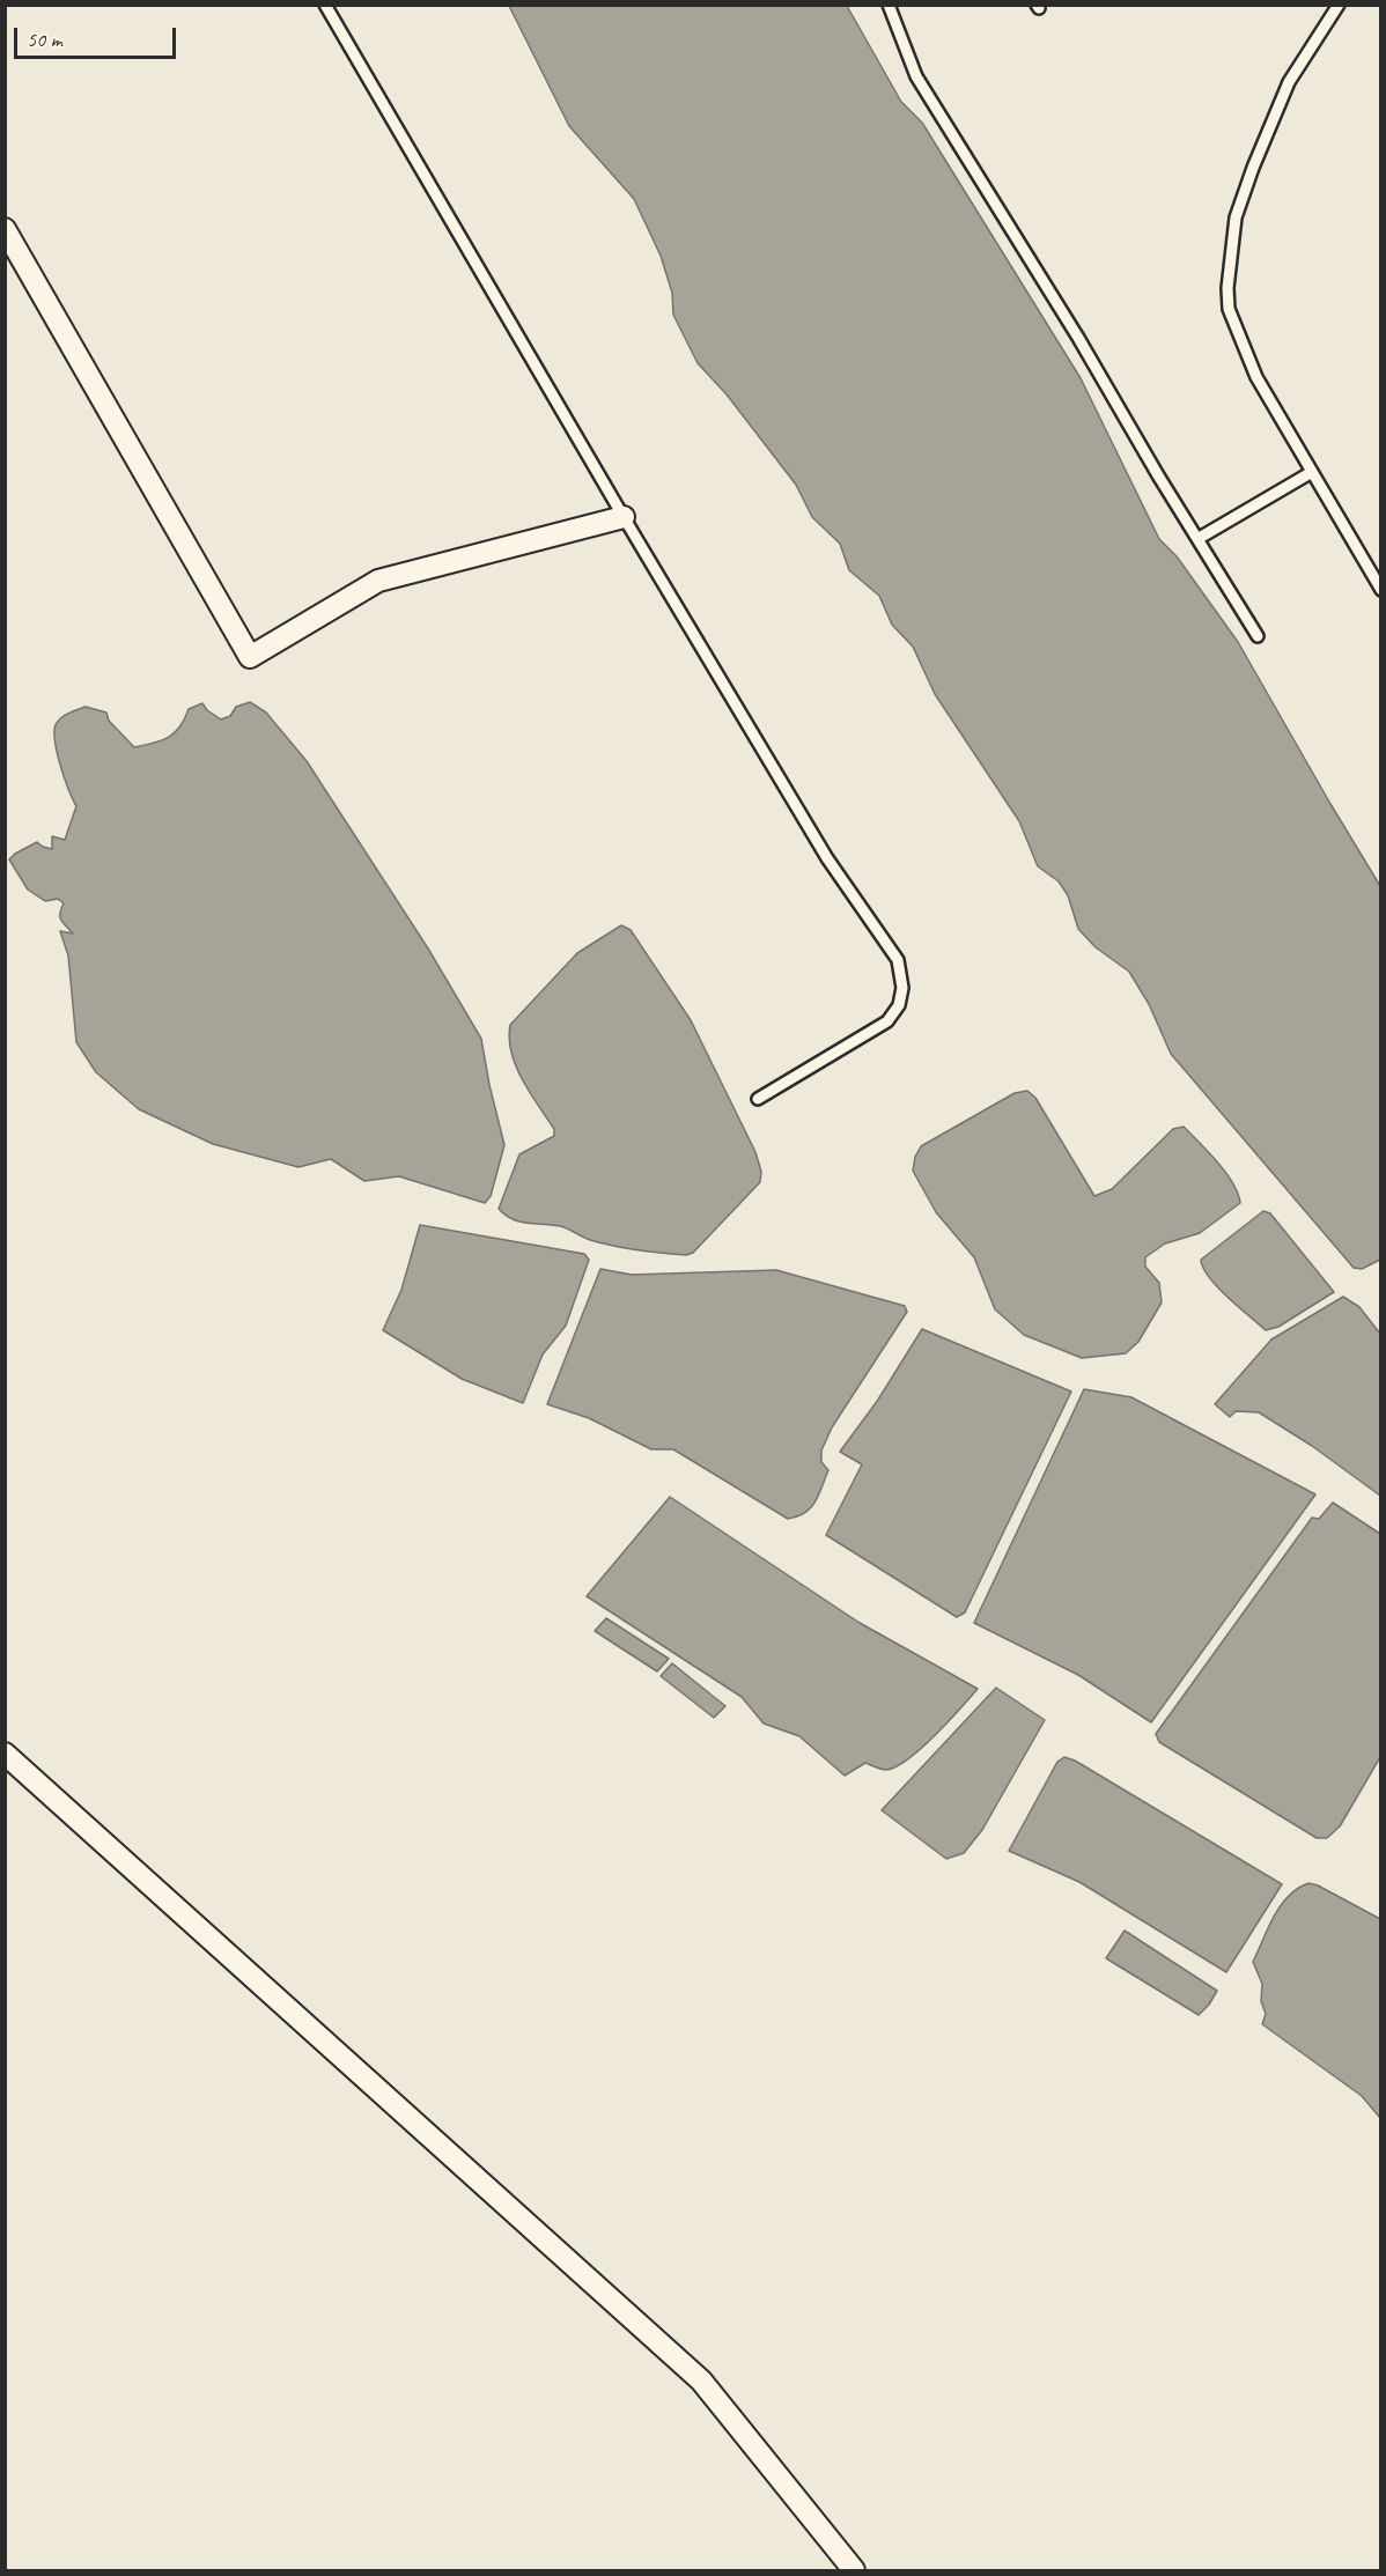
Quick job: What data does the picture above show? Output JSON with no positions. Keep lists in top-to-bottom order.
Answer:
{
  "scale_bar": "50 m"
}
